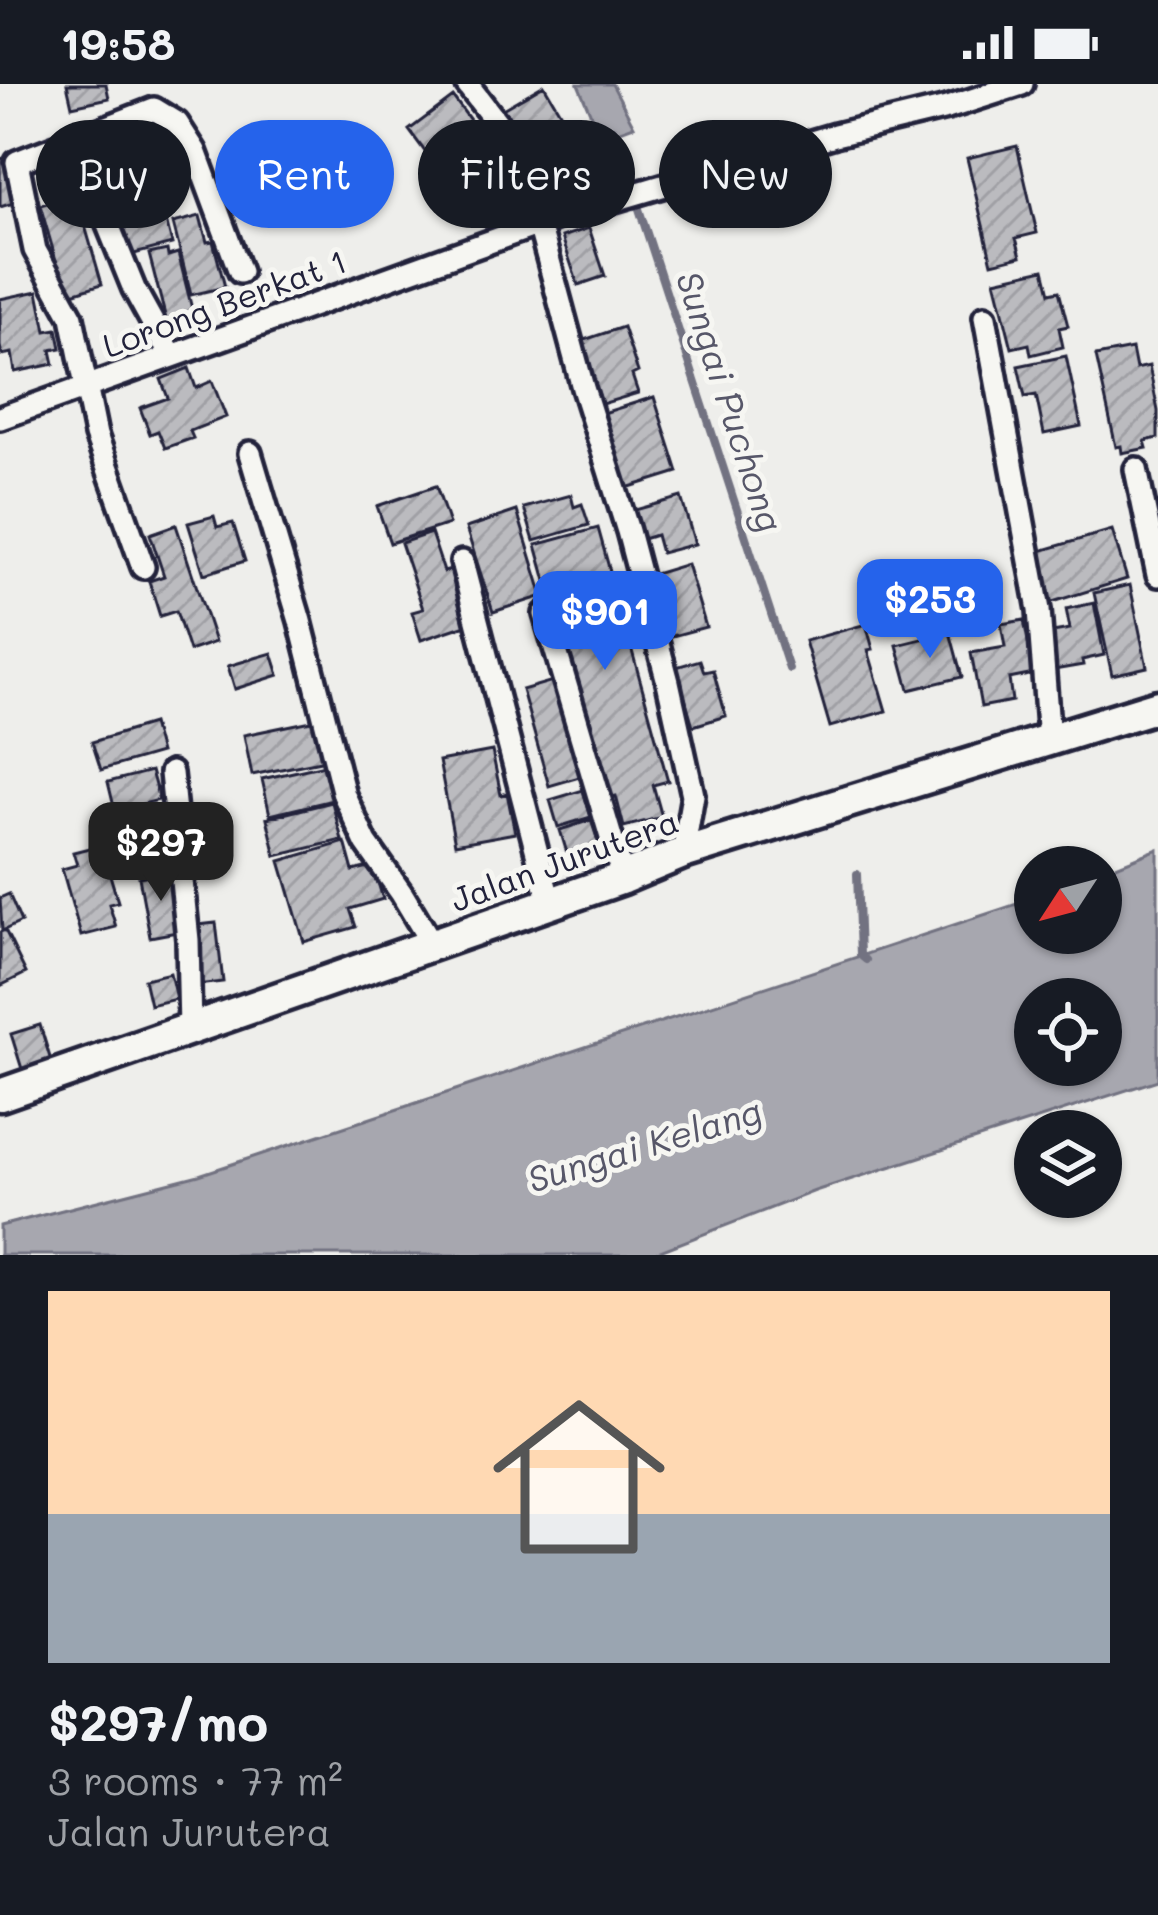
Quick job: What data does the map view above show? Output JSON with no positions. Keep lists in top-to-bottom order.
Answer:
{
  "streets": {
    "street": ["Lorong Berkat 1", "Jalan Jurutera"]
  },
  "water": ["Sungai Puchong", "Sungai Kelang"],
  "north": "bottom left",
  "page": {
    "status": "19:58",
    "chip": [
      "Buy",
      "Rent",
      "Filters",
      "New"
    ],
    "price": ["$253", "$901", "$297"],
    "list": [
      {
        "name": "$297/mo",
        "note": "3 rooms · 77 m² · Jalan Jurutera"
      }
    ]
  }
}
